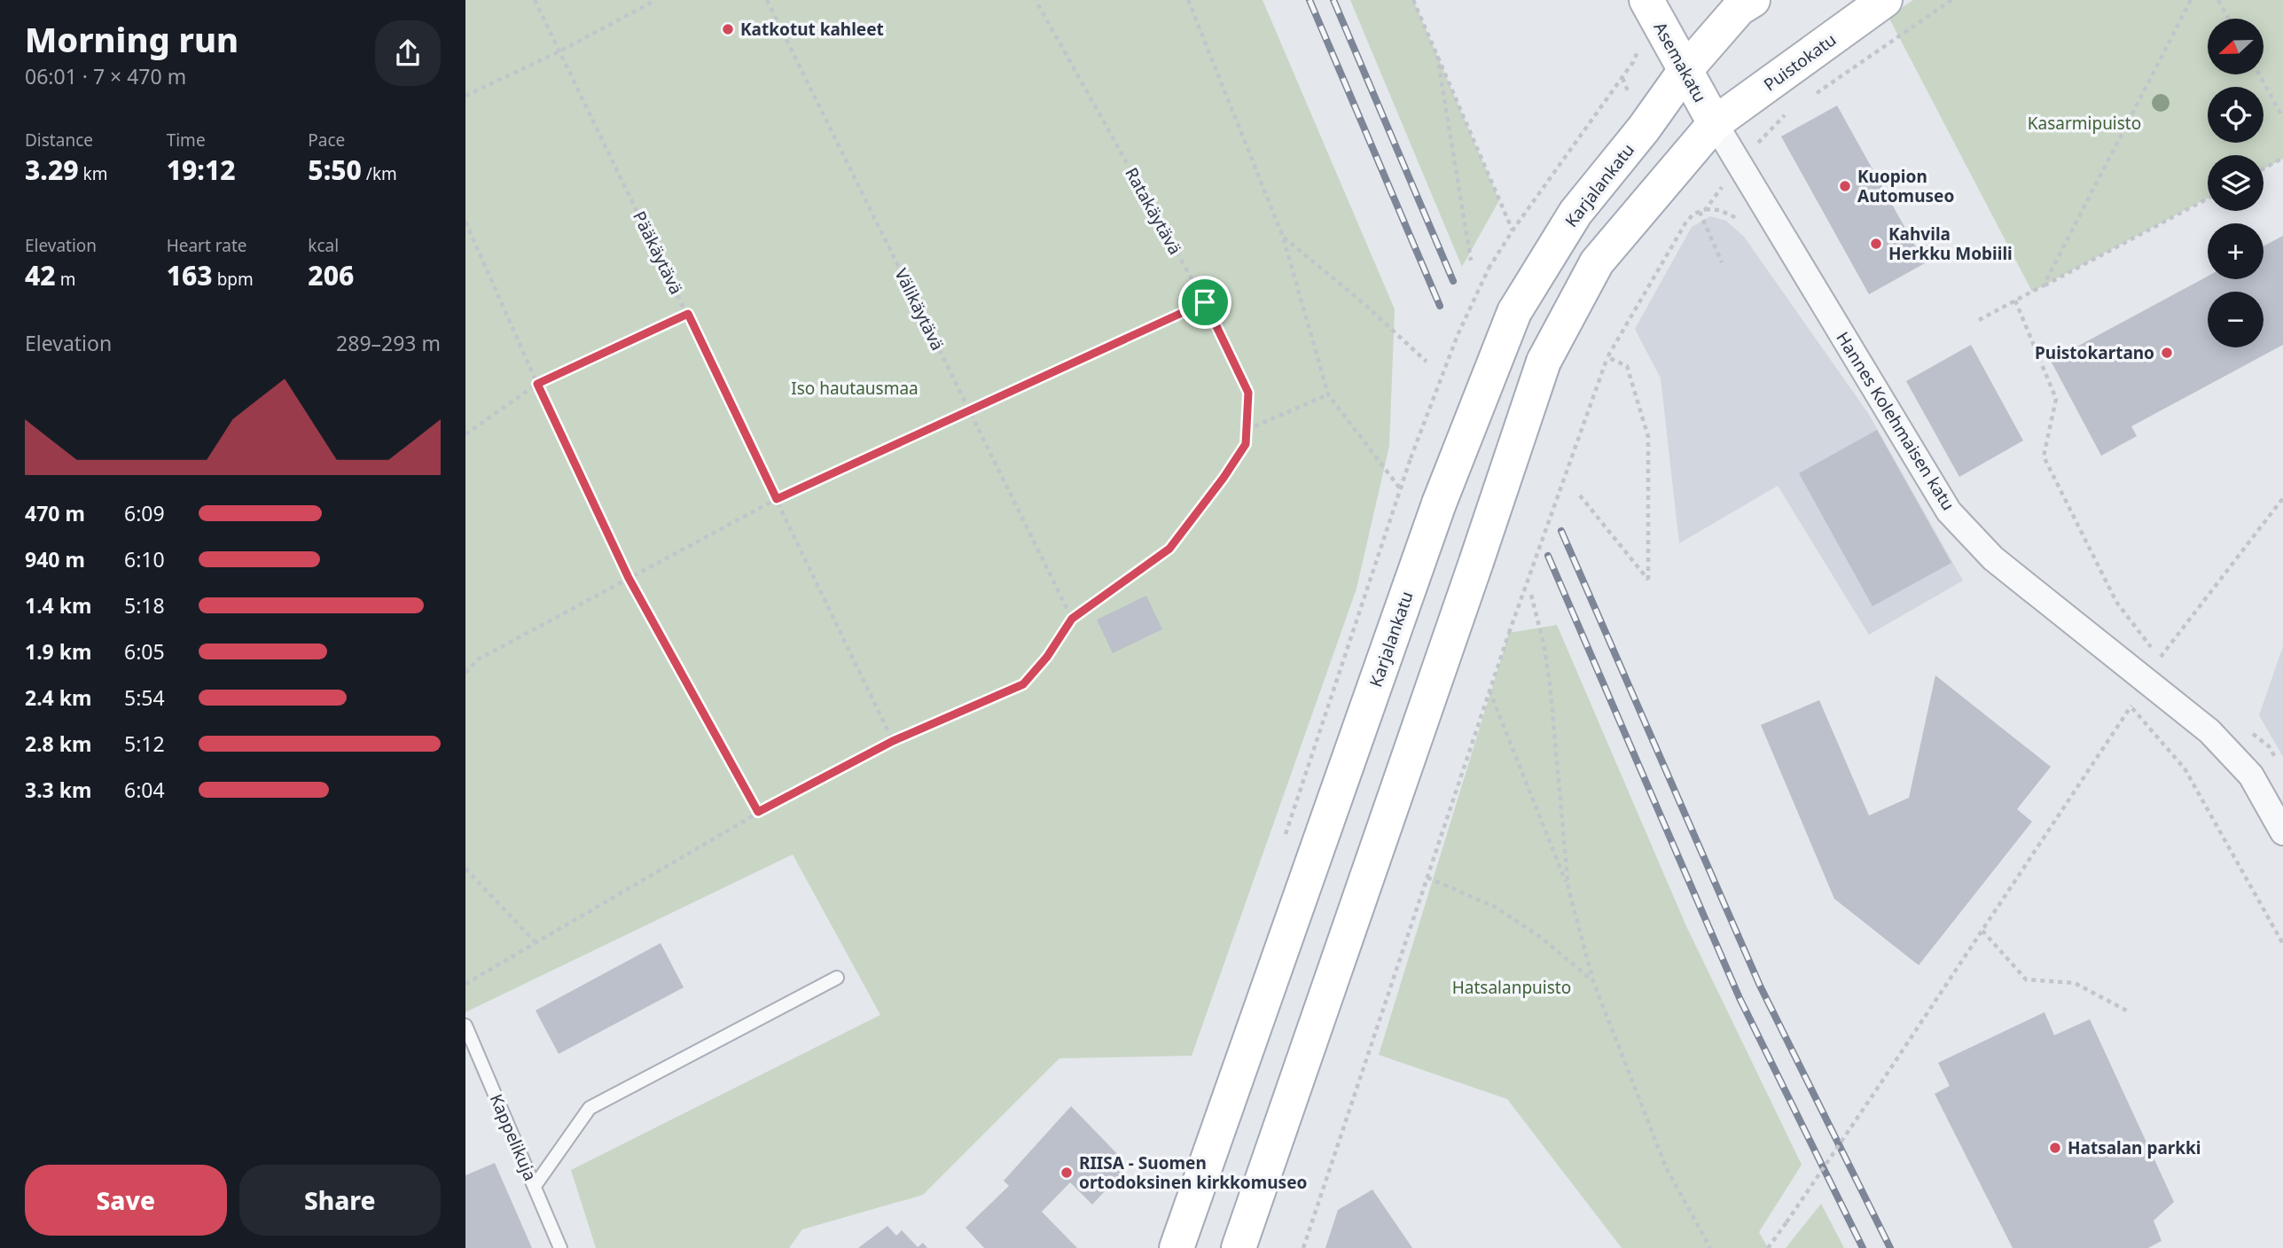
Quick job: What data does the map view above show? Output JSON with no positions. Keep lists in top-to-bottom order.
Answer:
{
  "streets": {
    "main road": ["Asemakatu", "Puistokatu", "Karjalankatu"],
    "street": ["Hannes Kolehmaisen katu"],
    "lane": ["Kappelikuja"],
    "path": ["Ratakäytävä", "Pääkäytävä", "Välikäytävä"]
  },
  "crossings": [
    ["Asemakatu", "Puistokatu"],
    ["Asemakatu", "Karjalankatu"],
    ["Asemakatu", "Hannes Kolehmaisen katu"],
    ["Puistokatu", "Hannes Kolehmaisen katu"],
    ["Ratakäytävä", "Välikäytävä"]
  ],
  "parks": ["Kasarmipuisto", "Iso hautausmaa", "Hatsalanpuisto"],
  "places": [
    "Katkotut kahleet",
    "Kuopion Automuseo",
    "Kahvila Herkku Mobiili",
    "Puistokartano",
    "Hatsalan parkki",
    "RIISA - Suomen ortodoksinen kirkkomuseo"
  ],
  "north": "left",
  "page": {
    "heading": ["Morning run", "06:01 · 7 × 470 m"],
    "map_buttons": ["+", "−"],
    "stats": [
      ["Distance", "3.29 km"],
      ["Time", "19:12"],
      ["Pace", "5:50 /km"],
      ["Elevation", "42 m"],
      ["Heart rate", "163 bpm"],
      ["kcal", "206"]
    ],
    "chart": ["Elevation", "289–293 m"],
    "list": [
      {
        "name": "470 m",
        "note": "6:09"
      },
      {
        "name": "940 m",
        "note": "6:10"
      },
      {
        "name": "1.4 km",
        "note": "5:18"
      },
      {
        "name": "1.9 km",
        "note": "6:05"
      },
      {
        "name": "2.4 km",
        "note": "5:54"
      },
      {
        "name": "2.8 km",
        "note": "5:12"
      },
      {
        "name": "3.3 km",
        "note": "6:04"
      }
    ],
    "buttons": ["Save", "Share"]
  }
}
